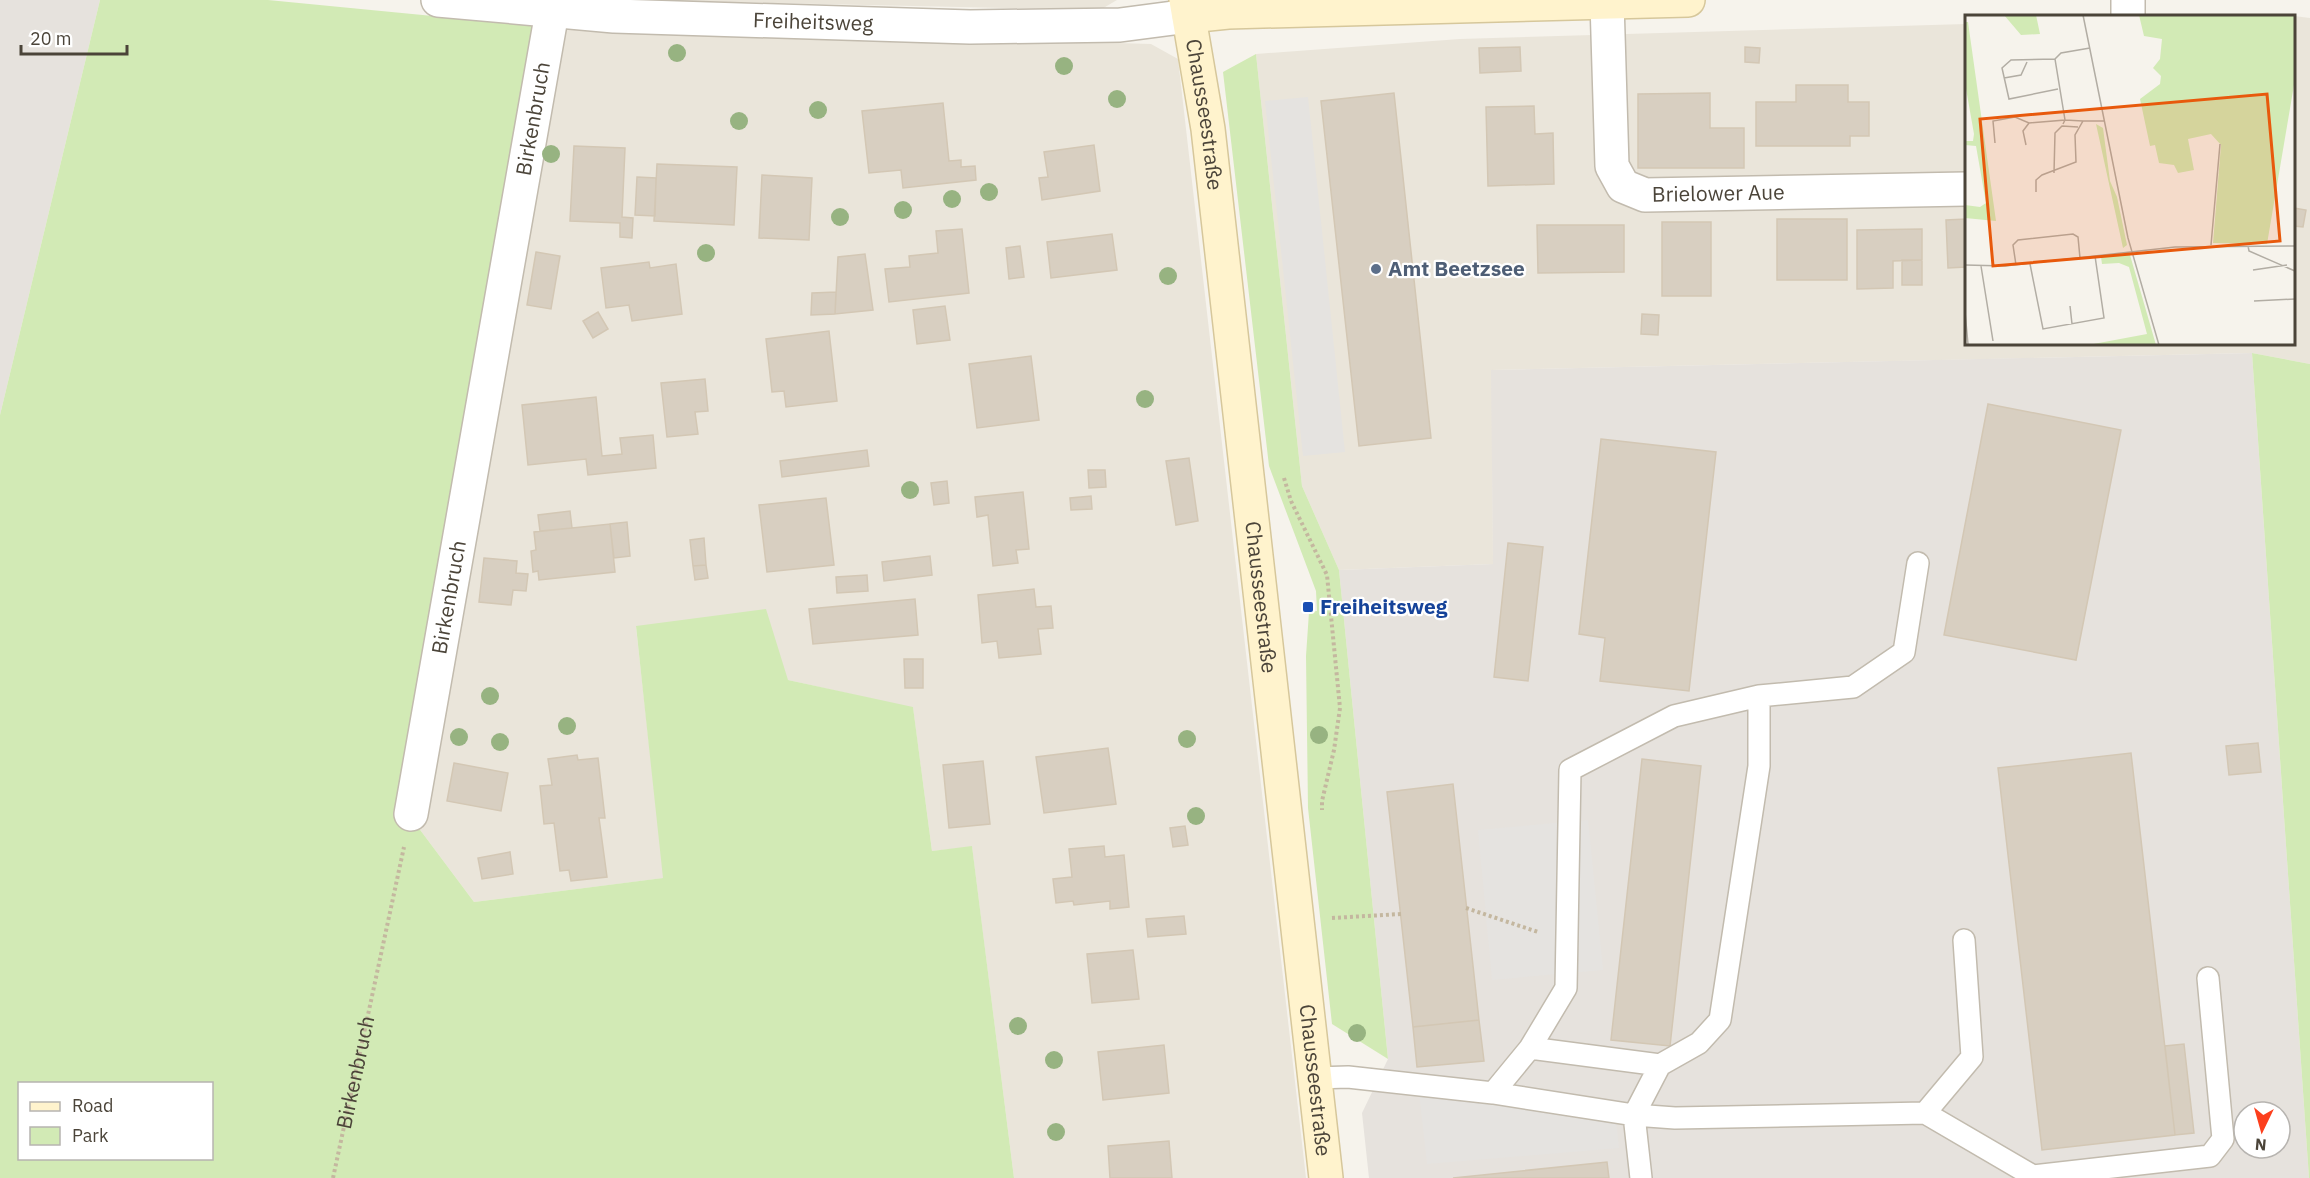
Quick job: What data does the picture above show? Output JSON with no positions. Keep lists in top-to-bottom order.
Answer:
{
  "streets": {
    "main road": ["Chausseestraße"],
    "street": ["Freiheitsweg", "Birkenbruch", "Brielower Aue"]
  },
  "crossings": [
    ["Freiheitsweg", "Chausseestraße"],
    ["Freiheitsweg", "Birkenbruch"]
  ],
  "places": {
    "other": ["Amt Beetzsee"],
    "transit": ["Freiheitsweg"]
  },
  "legend": ["Road", "Park"],
  "scale_bar": "20 m",
  "north": "bottom"
}
